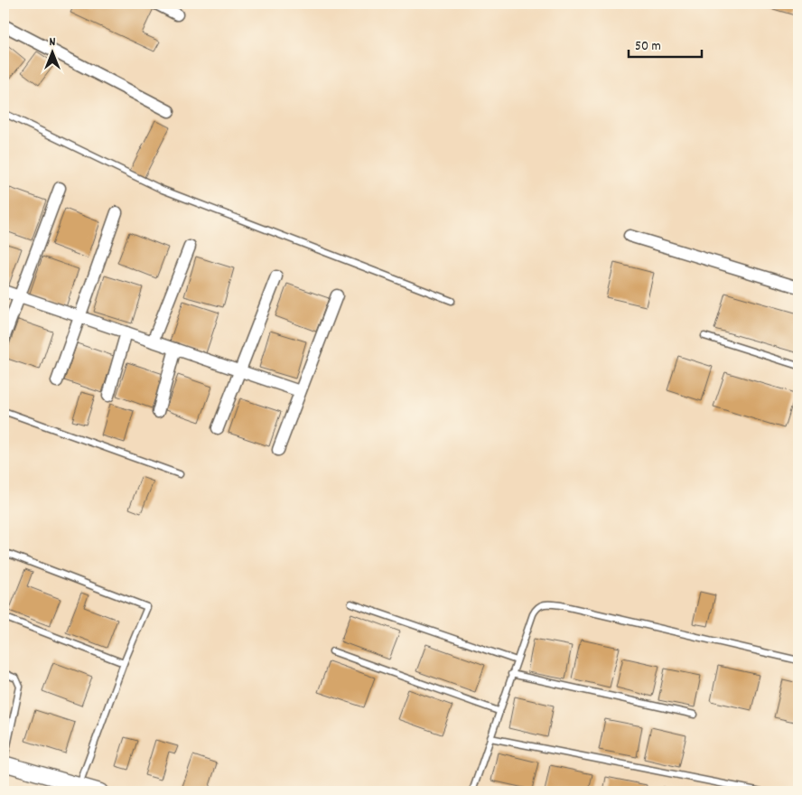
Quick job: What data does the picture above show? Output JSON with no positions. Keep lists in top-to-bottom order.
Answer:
{
  "scale_bar": "50 m",
  "north": "top"
}
